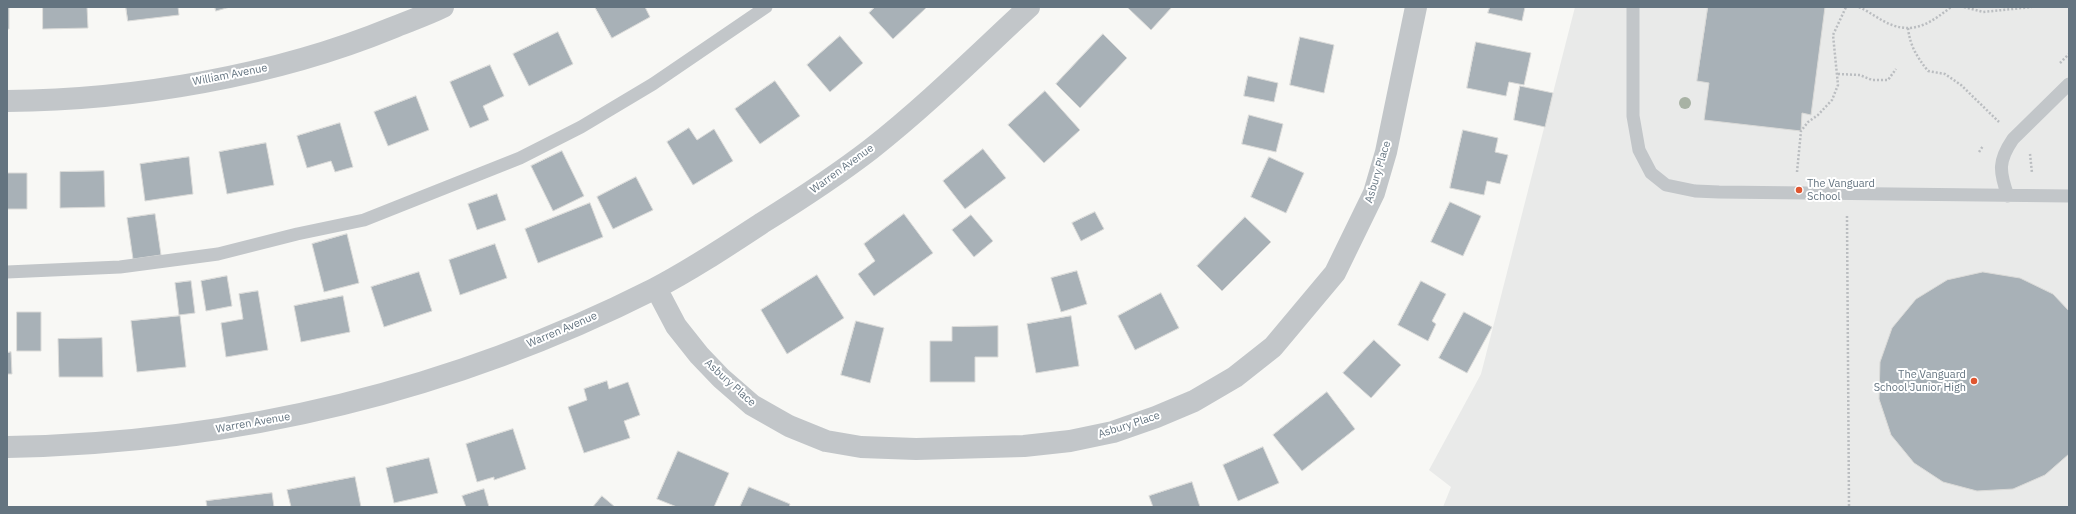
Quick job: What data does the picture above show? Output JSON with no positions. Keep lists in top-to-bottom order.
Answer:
{
  "streets": {
    "street": ["William Avenue", "Warren Avenue", "Asbury Place"]
  },
  "crossings": [
    ["Warren Avenue", "Asbury Place"]
  ],
  "places": ["The Vanguard School", "The Vanguard School Junior High"]
}
